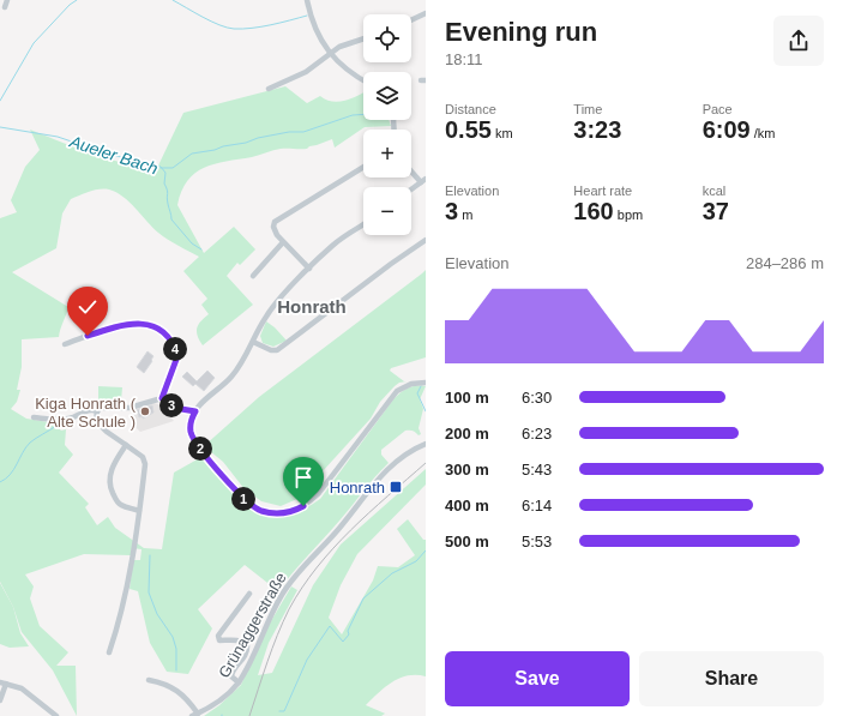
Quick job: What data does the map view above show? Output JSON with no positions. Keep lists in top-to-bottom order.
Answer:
{
  "streets": {
    "street": ["Grünaggerstraße"]
  },
  "districts": ["Honrath"],
  "water": ["Aueler Bach"],
  "places": {
    "other": ["Kiga Honrath ( Alte Schule )"],
    "transit": ["Honrath"]
  },
  "page": {
    "heading": ["Evening run", "18:11"],
    "map_buttons": ["+", "−"],
    "stats": [
      ["Distance", "0.55 km"],
      ["Time", "3:23"],
      ["Pace", "6:09 /km"],
      ["Elevation", "3 m"],
      ["Heart rate", "160 bpm"],
      ["kcal", "37"]
    ],
    "chart": ["Elevation", "284–286 m"],
    "pins": [
      "4",
      "3",
      "2",
      "1"
    ],
    "list": [
      {
        "name": "100 m",
        "note": "6:30"
      },
      {
        "name": "200 m",
        "note": "6:23"
      },
      {
        "name": "300 m",
        "note": "5:43"
      },
      {
        "name": "400 m",
        "note": "6:14"
      },
      {
        "name": "500 m",
        "note": "5:53"
      }
    ],
    "buttons": ["Save", "Share"]
  }
}
